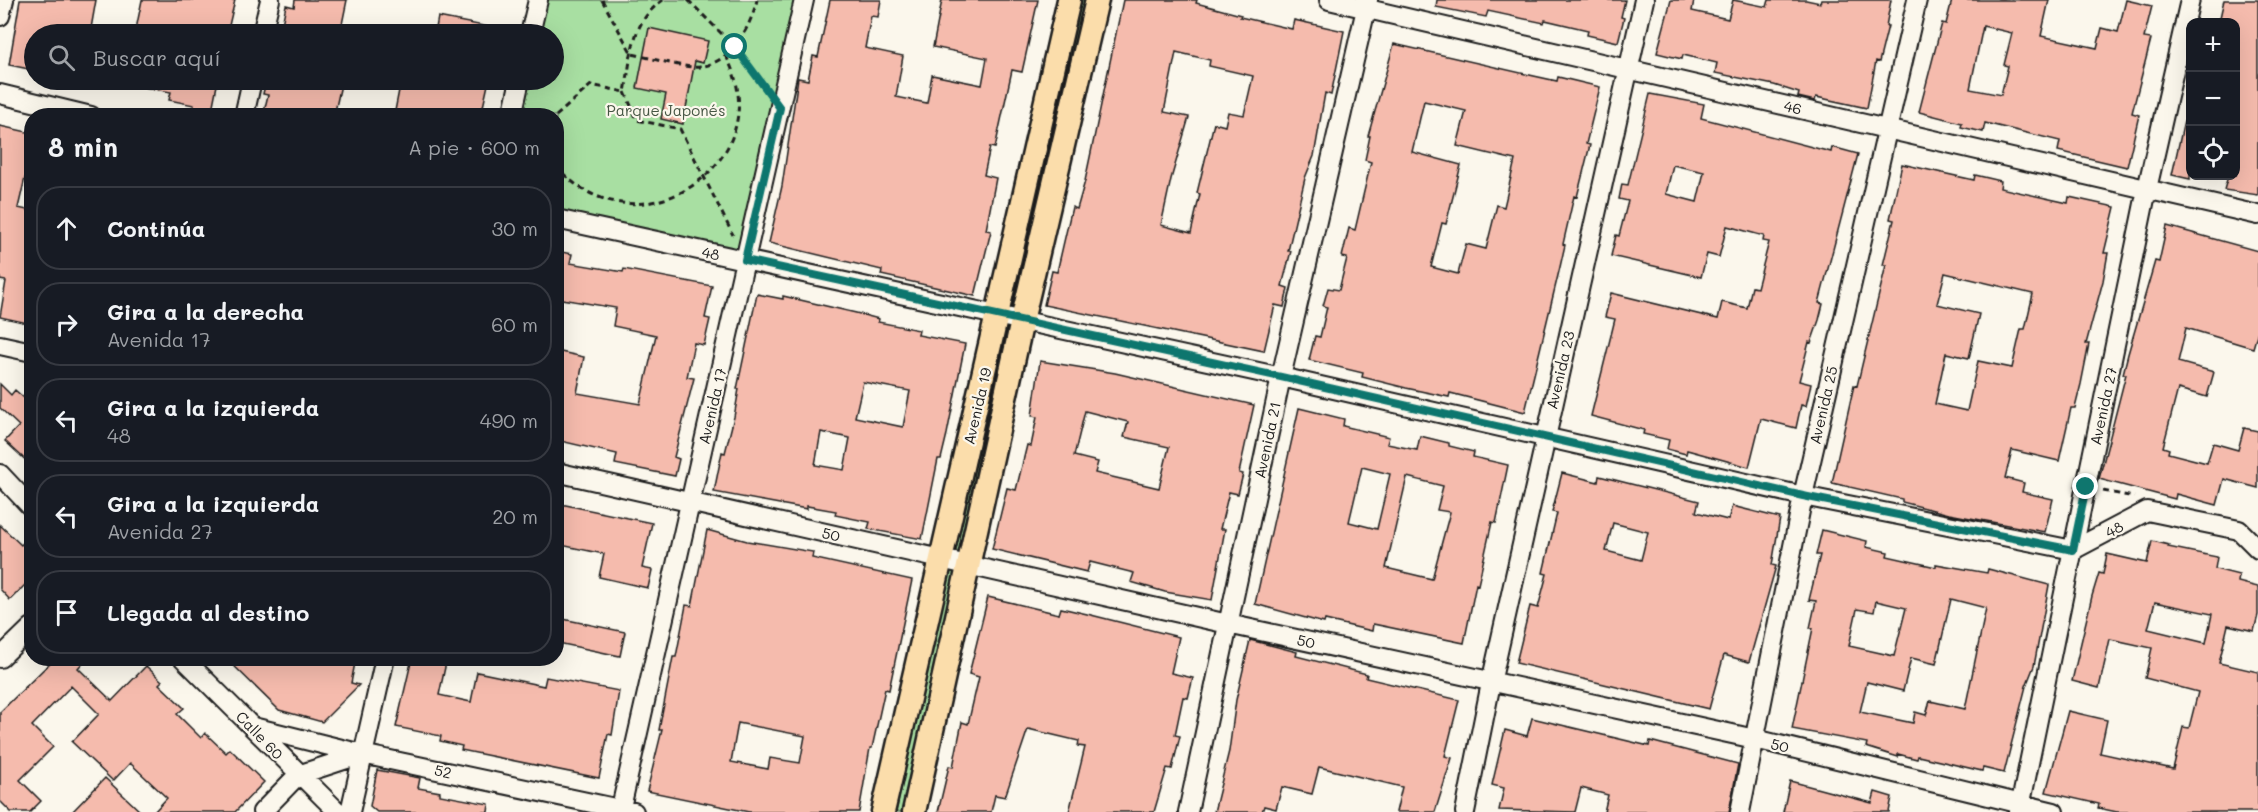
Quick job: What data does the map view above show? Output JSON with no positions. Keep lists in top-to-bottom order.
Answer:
{
  "streets": {
    "main road": ["Avenida 19"],
    "street": [
      "46",
      "48",
      "Avenida 23",
      "Avenida 25",
      "Avenida 17",
      "Avenida 27",
      "Avenida 21",
      "50",
      "Calle 60",
      "52"
    ]
  },
  "crossings": [
    ["46", "Avenida 23"],
    ["46", "Avenida 25"],
    ["46", "Avenida 27"],
    ["46", "Avenida 21"],
    ["48", "Avenida 23"],
    ["48", "Avenida 25"],
    ["48", "Avenida 17"],
    ["48", "Avenida 19"],
    ["48", "Avenida 27"],
    ["48", "Avenida 21"],
    ["Avenida 23", "50"],
    ["Avenida 25", "50"],
    ["Avenida 17", "50"],
    ["Avenida 17", "52"],
    ["Avenida 19", "50"],
    ["Avenida 27", "50"],
    ["Avenida 21", "50"],
    ["Calle 60", "52"]
  ],
  "parks": ["Parque Japonés"],
  "page": {
    "map_buttons": ["+", "−"],
    "search": "Buscar aquí",
    "heading": ["8 min", "A pie · 600 m"],
    "list": [
      ["Continúa", "30 m"],
      ["Gira a la derecha", "Avenida 17", "60 m"],
      ["Gira a la izquierda", "48", "490 m"],
      ["Gira a la izquierda", "Avenida 27", "20 m"],
      "Llegada al destino"
    ]
  }
}
